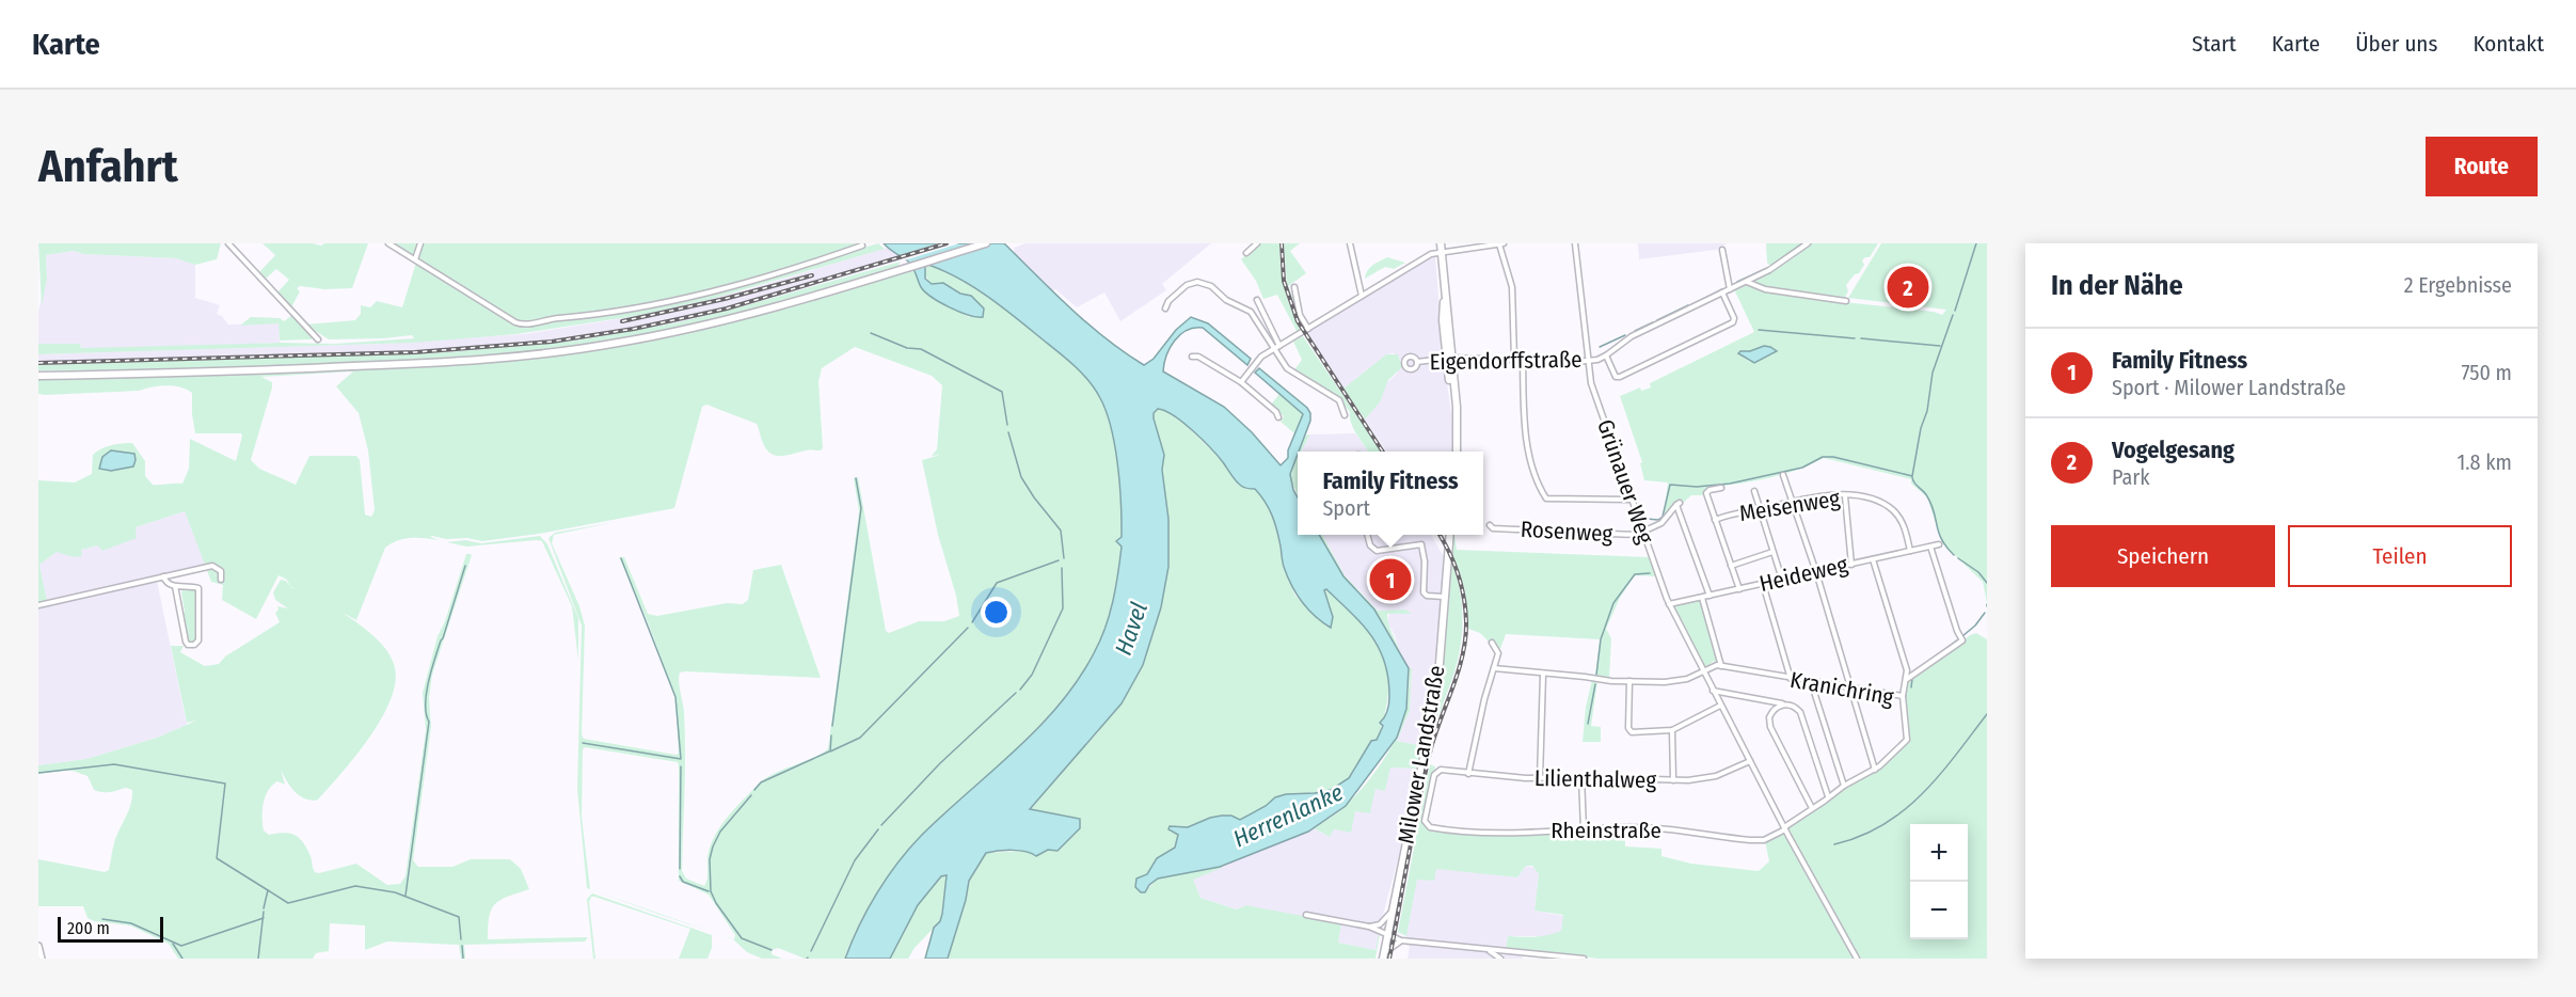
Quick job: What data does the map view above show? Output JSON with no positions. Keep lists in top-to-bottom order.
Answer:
{
  "streets": {
    "main road": ["Milower Landstraße"],
    "street": [
      "Eigendorffstraße",
      "Grünauer Weg",
      "Meisenweg",
      "Rosenweg",
      "Heideweg",
      "Kranichring",
      "Lilienthalweg",
      "Rheinstraße"
    ]
  },
  "crossings": [
    ["Eigendorffstraße", "Grünauer Weg"],
    ["Grünauer Weg", "Rosenweg"],
    ["Grünauer Weg", "Heideweg"],
    ["Grünauer Weg", "Kranichring"],
    ["Grünauer Weg", "Lilienthalweg"],
    ["Grünauer Weg", "Rheinstraße"],
    ["Meisenweg", "Heideweg"],
    ["Kranichring", "Rheinstraße"],
    ["Lilienthalweg", "Rheinstraße"]
  ],
  "water": ["Havel", "Herrenlanke"],
  "scale_bar": "200 m",
  "page": {
    "header": "Karte",
    "nav": [
      "Start",
      "Karte",
      "Über uns",
      "Kontakt"
    ],
    "buttons": [
      "Route",
      ["Speichern", "Teilen"]
    ],
    "title": "Anfahrt",
    "heading": ["In der Nähe", "2 Ergebnisse"],
    "pins": ["2", "1"],
    "list": [
      {
        "mark": "1",
        "name": "Family Fitness",
        "note": "Sport · Milower Landstraße",
        "value": "750 m"
      },
      {
        "mark": "2",
        "name": "Vogelgesang",
        "note": "Park",
        "value": "1.8 km"
      }
    ],
    "popup": ["Family Fitness", "Sport"],
    "map_buttons": ["+", "−"],
    "scale": "200 m"
  }
}
